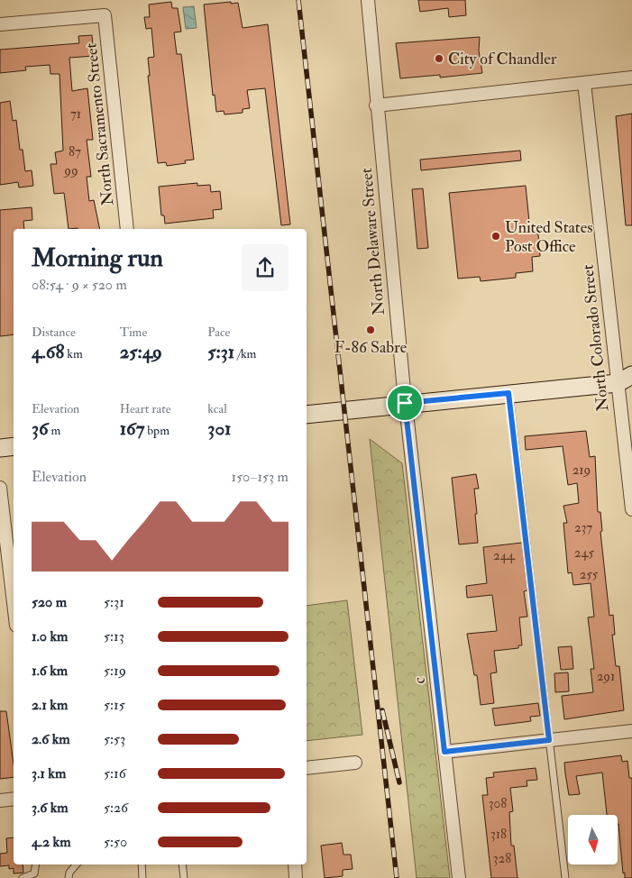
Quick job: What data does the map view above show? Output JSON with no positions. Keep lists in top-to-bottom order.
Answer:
{
  "streets": {
    "street": [
      "North Sacramento Street",
      "North Delaware Street",
      "North Colorado Street",
      "c"
    ]
  },
  "crossings": [
    ["North Delaware Street", "c"]
  ],
  "places": ["City of Chandler", "United States Post Office", "F-86 Sabre"],
  "house_numbers": [
    "71",
    "87",
    "99",
    "219",
    "237",
    "245",
    "244",
    "255",
    "291",
    "308",
    "318",
    "328"
  ],
  "north": "bottom",
  "page": {
    "heading": ["Morning run", "08:54 · 9 × 520 m"],
    "stats": [
      ["Distance", "4.68 km"],
      ["Time", "25:49"],
      ["Pace", "5:31 /km"],
      ["Elevation", "36 m"],
      ["Heart rate", "167 bpm"],
      ["kcal", "301"]
    ],
    "chart": ["Elevation", "150–153 m"],
    "list": [
      {
        "name": "520 m",
        "note": "5:31"
      },
      {
        "name": "1.0 km",
        "note": "5:13"
      },
      {
        "name": "1.6 km",
        "note": "5:19"
      },
      {
        "name": "2.1 km",
        "note": "5:15"
      },
      {
        "name": "2.6 km",
        "note": "5:53"
      },
      {
        "name": "3.1 km",
        "note": "5:16"
      },
      {
        "name": "3.6 km",
        "note": "5:26"
      },
      {
        "name": "4.2 km",
        "note": "5:50"
      }
    ]
  }
}
